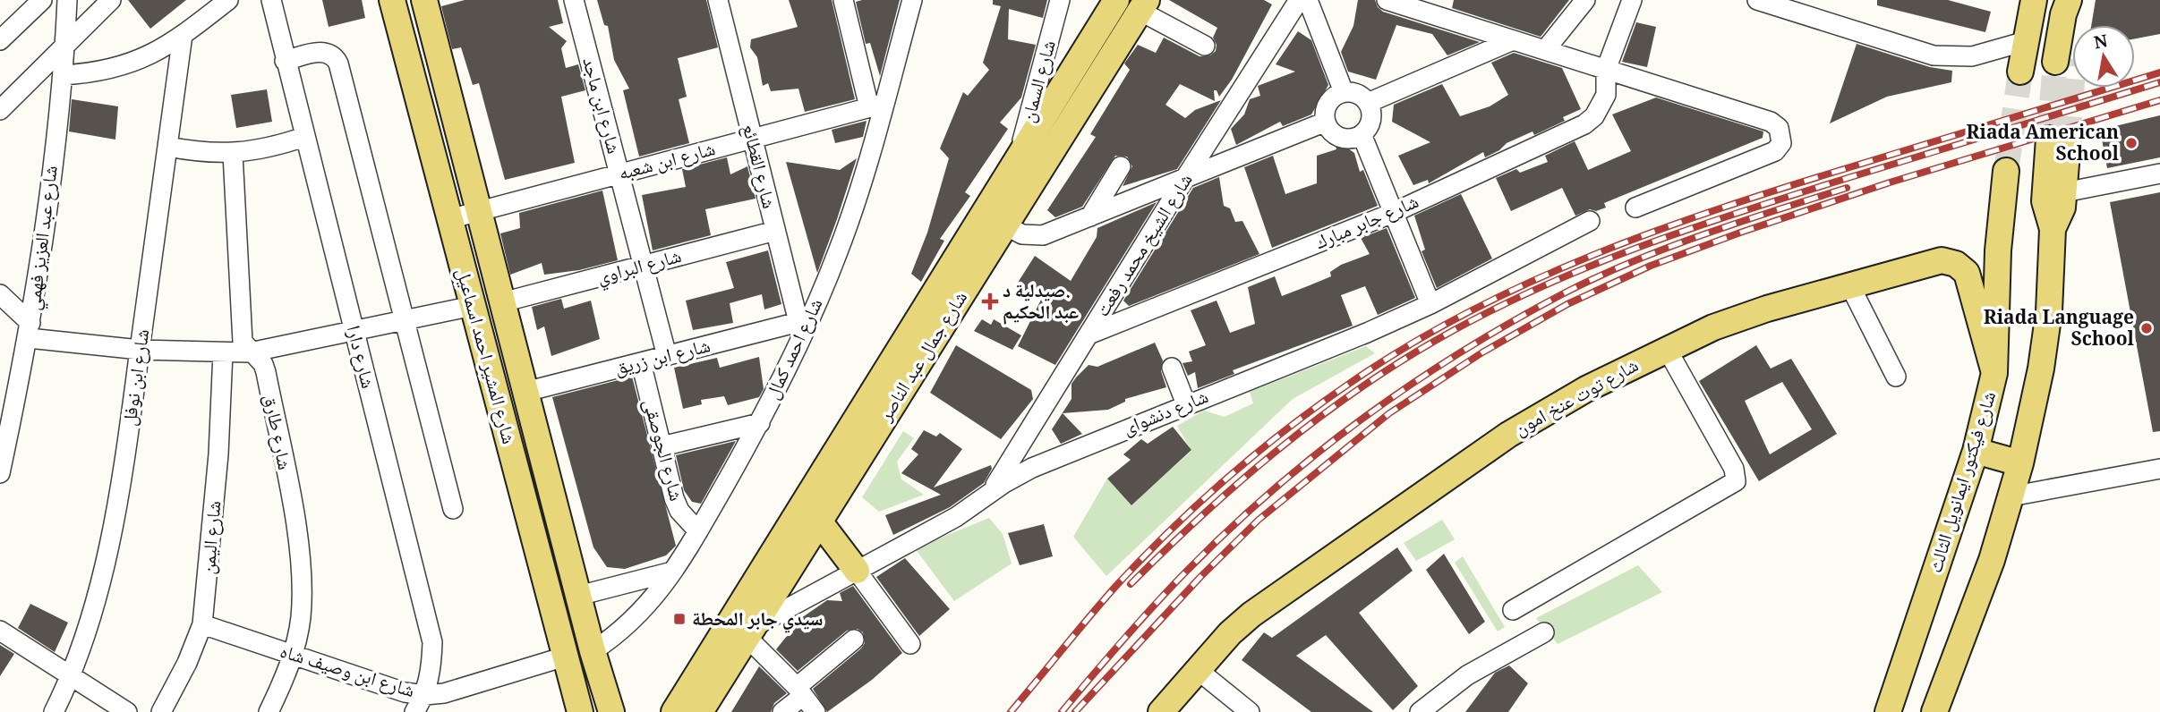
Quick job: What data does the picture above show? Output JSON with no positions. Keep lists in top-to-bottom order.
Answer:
{
  "streets": {
    "main road": [
      "شارع المشير احمد اسماعيل",
      "شارع جمال عبد الناصر",
      "شارع توت عنخ امون",
      "شارع فيكتور ايمانويل الثالث"
    ],
    "street": [
      "شارع السمان",
      "شارع ابن ماجد",
      "شارع ابن شعبه",
      "شارع القطائع",
      "شارع جابر مبارك",
      "شارع عبد العزيز فهمي",
      "شارع الشيخ محمد رفعت",
      "شارع البراوي",
      "شارع احمد كمال",
      "شارع دارا",
      "شارع ابن زريق",
      "شارع ابن نوفل",
      "شارع دنشواى",
      "شارع طارق",
      "شارع الجوصقى",
      "شارع اليمن",
      "شارع ابن وصيف شاه"
    ]
  },
  "crossings": [
    ["شارع السمان", "شارع جمال عبد الناصر"],
    ["شارع ابن ماجد", "شارع ابن شعبه"],
    ["شارع ابن ماجد", "شارع البراوي"],
    ["شارع ابن ماجد", "شارع ابن زريق"],
    ["شارع ابن شعبه", "شارع القطائع"],
    ["شارع ابن شعبه", "شارع احمد كمال"],
    ["شارع ابن شعبه", "شارع المشير احمد اسماعيل"],
    ["شارع القطائع", "شارع البراوي"],
    ["شارع القطائع", "شارع احمد كمال"],
    ["شارع القطائع", "شارع ابن زريق"],
    ["شارع جابر مبارك", "شارع الشيخ محمد رفعت"],
    ["شارع الشيخ محمد رفعت", "شارع دنشواى"],
    ["شارع البراوي", "شارع المشير احمد اسماعيل"],
    ["شارع احمد كمال", "شارع المشير احمد اسماعيل"],
    ["شارع احمد كمال", "شارع ابن زريق"],
    ["شارع احمد كمال", "شارع الجوصقى"],
    ["شارع المشير احمد اسماعيل", "شارع ابن زريق"],
    ["شارع المشير احمد اسماعيل", "شارع ابن وصيف شاه"],
    ["شارع جمال عبد الناصر", "شارع دنشواى"],
    ["شارع دارا", "شارع ابن وصيف شاه"],
    ["شارع ابن زريق", "شارع الجوصقى"],
    ["شارع توت عنخ امون", "شارع فيكتور ايمانويل الثالث"],
    ["شارع طارق", "شارع ابن وصيف شاه"],
    ["شارع اليمن", "شارع ابن وصيف شاه"]
  ],
  "places": {
    "other": ["Riada American School", "Riada Language School"],
    "health": ["صيدلية د. عبد الحكيم"],
    "transit": ["سيدي جابر المحطة"]
  },
  "north": "top"
}
